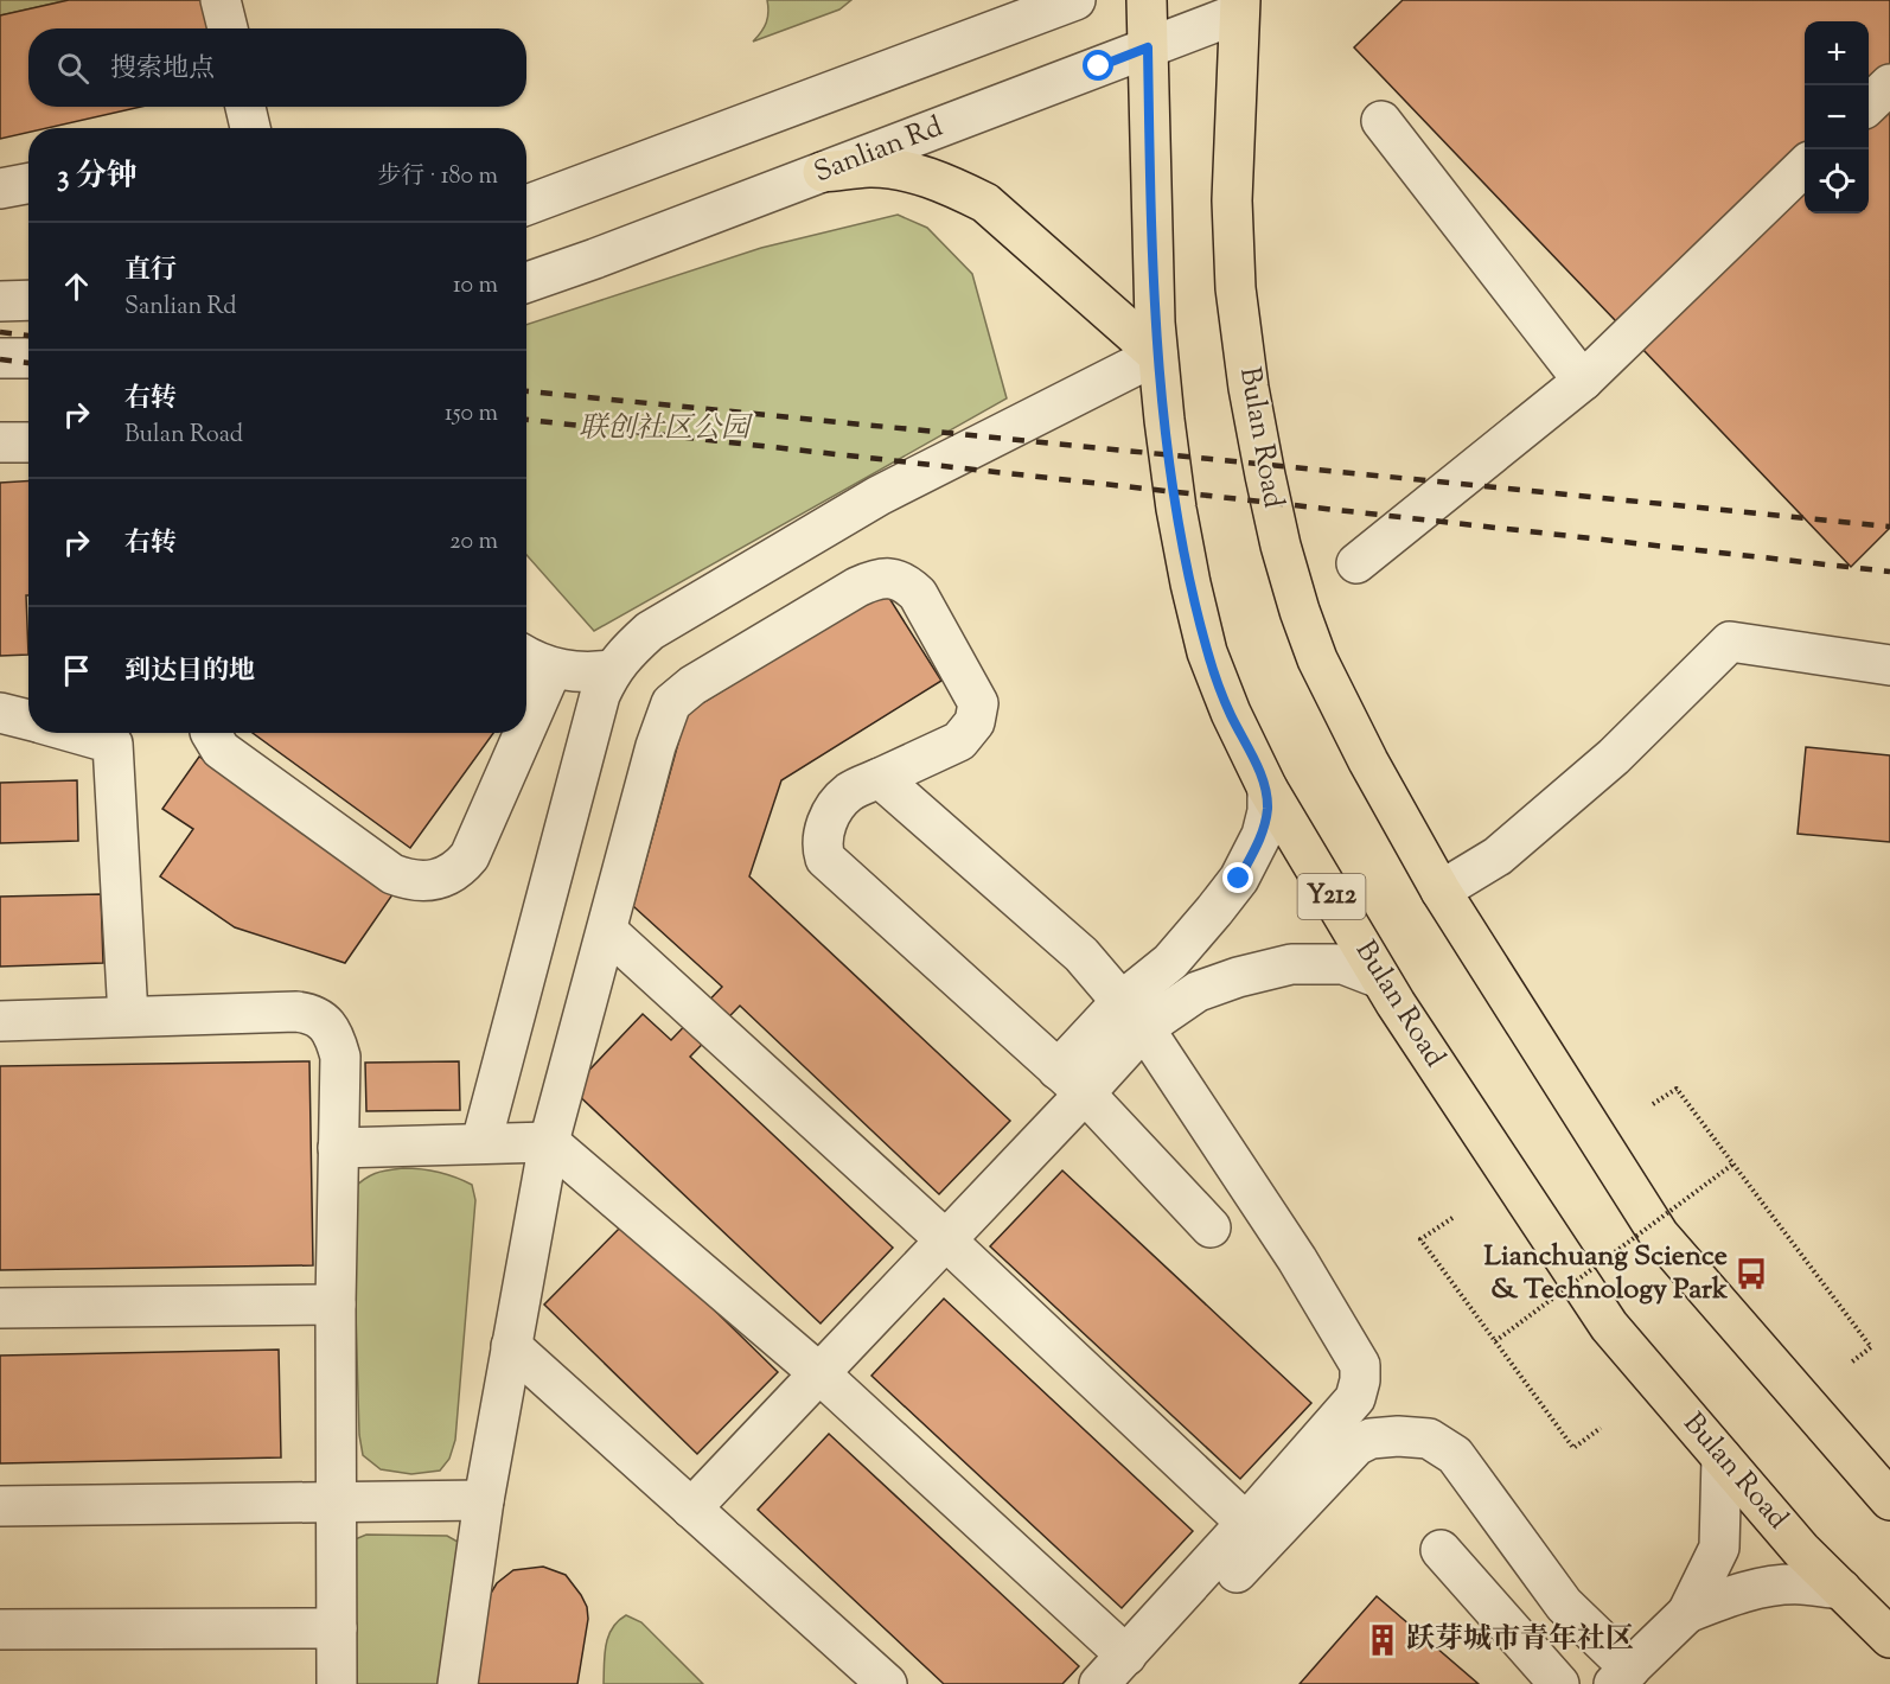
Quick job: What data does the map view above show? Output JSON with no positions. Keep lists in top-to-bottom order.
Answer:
{
  "streets": {
    "main road": ["Bulan Road", "Y212"],
    "street": ["Sanlian Rd"]
  },
  "crossings": [
    ["Sanlian Rd", "Bulan Road"]
  ],
  "parks": ["联创社区公园"],
  "places": {
    "bus stop": ["Lianchuang Science & Technology Park"],
    "building": ["跃芽城市青年社区"]
  },
  "page": {
    "map_buttons": ["+", "−"],
    "search": "搜索地点",
    "heading": ["3 分钟", "步行 · 180 m"],
    "list": [
      ["直行", "Sanlian Rd", "10 m"],
      ["右转", "Bulan Road", "150 m"],
      ["右转", "20 m"],
      "到达目的地"
    ]
  }
}
